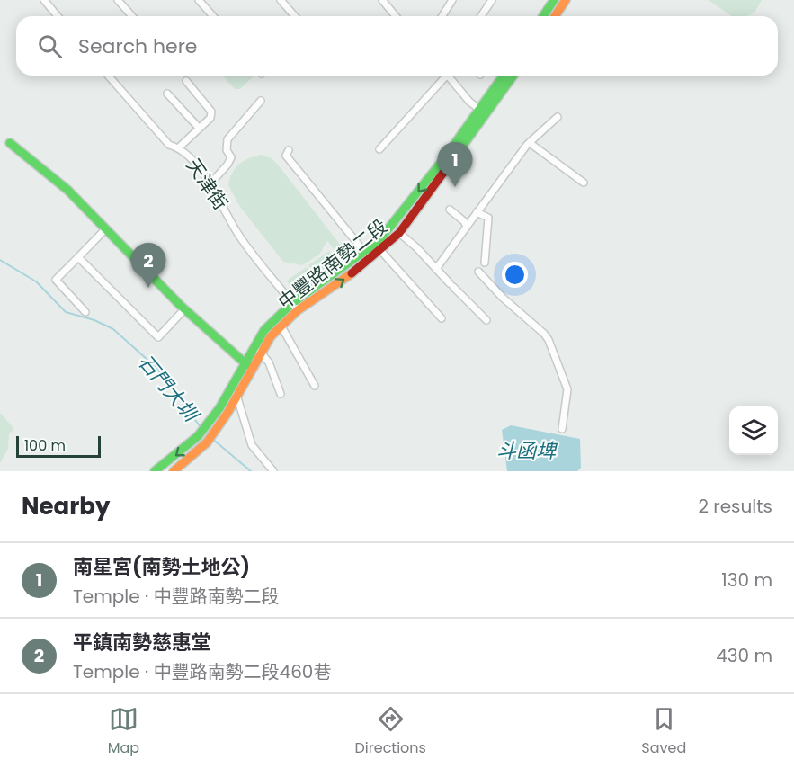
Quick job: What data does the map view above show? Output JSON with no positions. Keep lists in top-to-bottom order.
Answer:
{
  "streets": {
    "main road": ["中豐路南勢二段"],
    "street": ["天津街"]
  },
  "crossings": [
    ["天津街", "中豐路南勢二段"]
  ],
  "water": ["石門大圳", "斗函埤"],
  "scale_bar": "100 m",
  "page": {
    "search": "Search here",
    "pins": ["1", "2"],
    "scale": "100 m",
    "heading": ["Nearby", "2 results"],
    "list": [
      {
        "mark": "1",
        "name": "南星宮(南勢土地公)",
        "note": "Temple · 中豐路南勢二段",
        "value": "130 m"
      },
      {
        "mark": "2",
        "name": "平鎮南勢慈惠堂",
        "note": "Temple · 中豐路南勢二段460巷",
        "value": "430 m"
      }
    ],
    "nav": ["Map", "Directions", "Saved"]
  }
}
